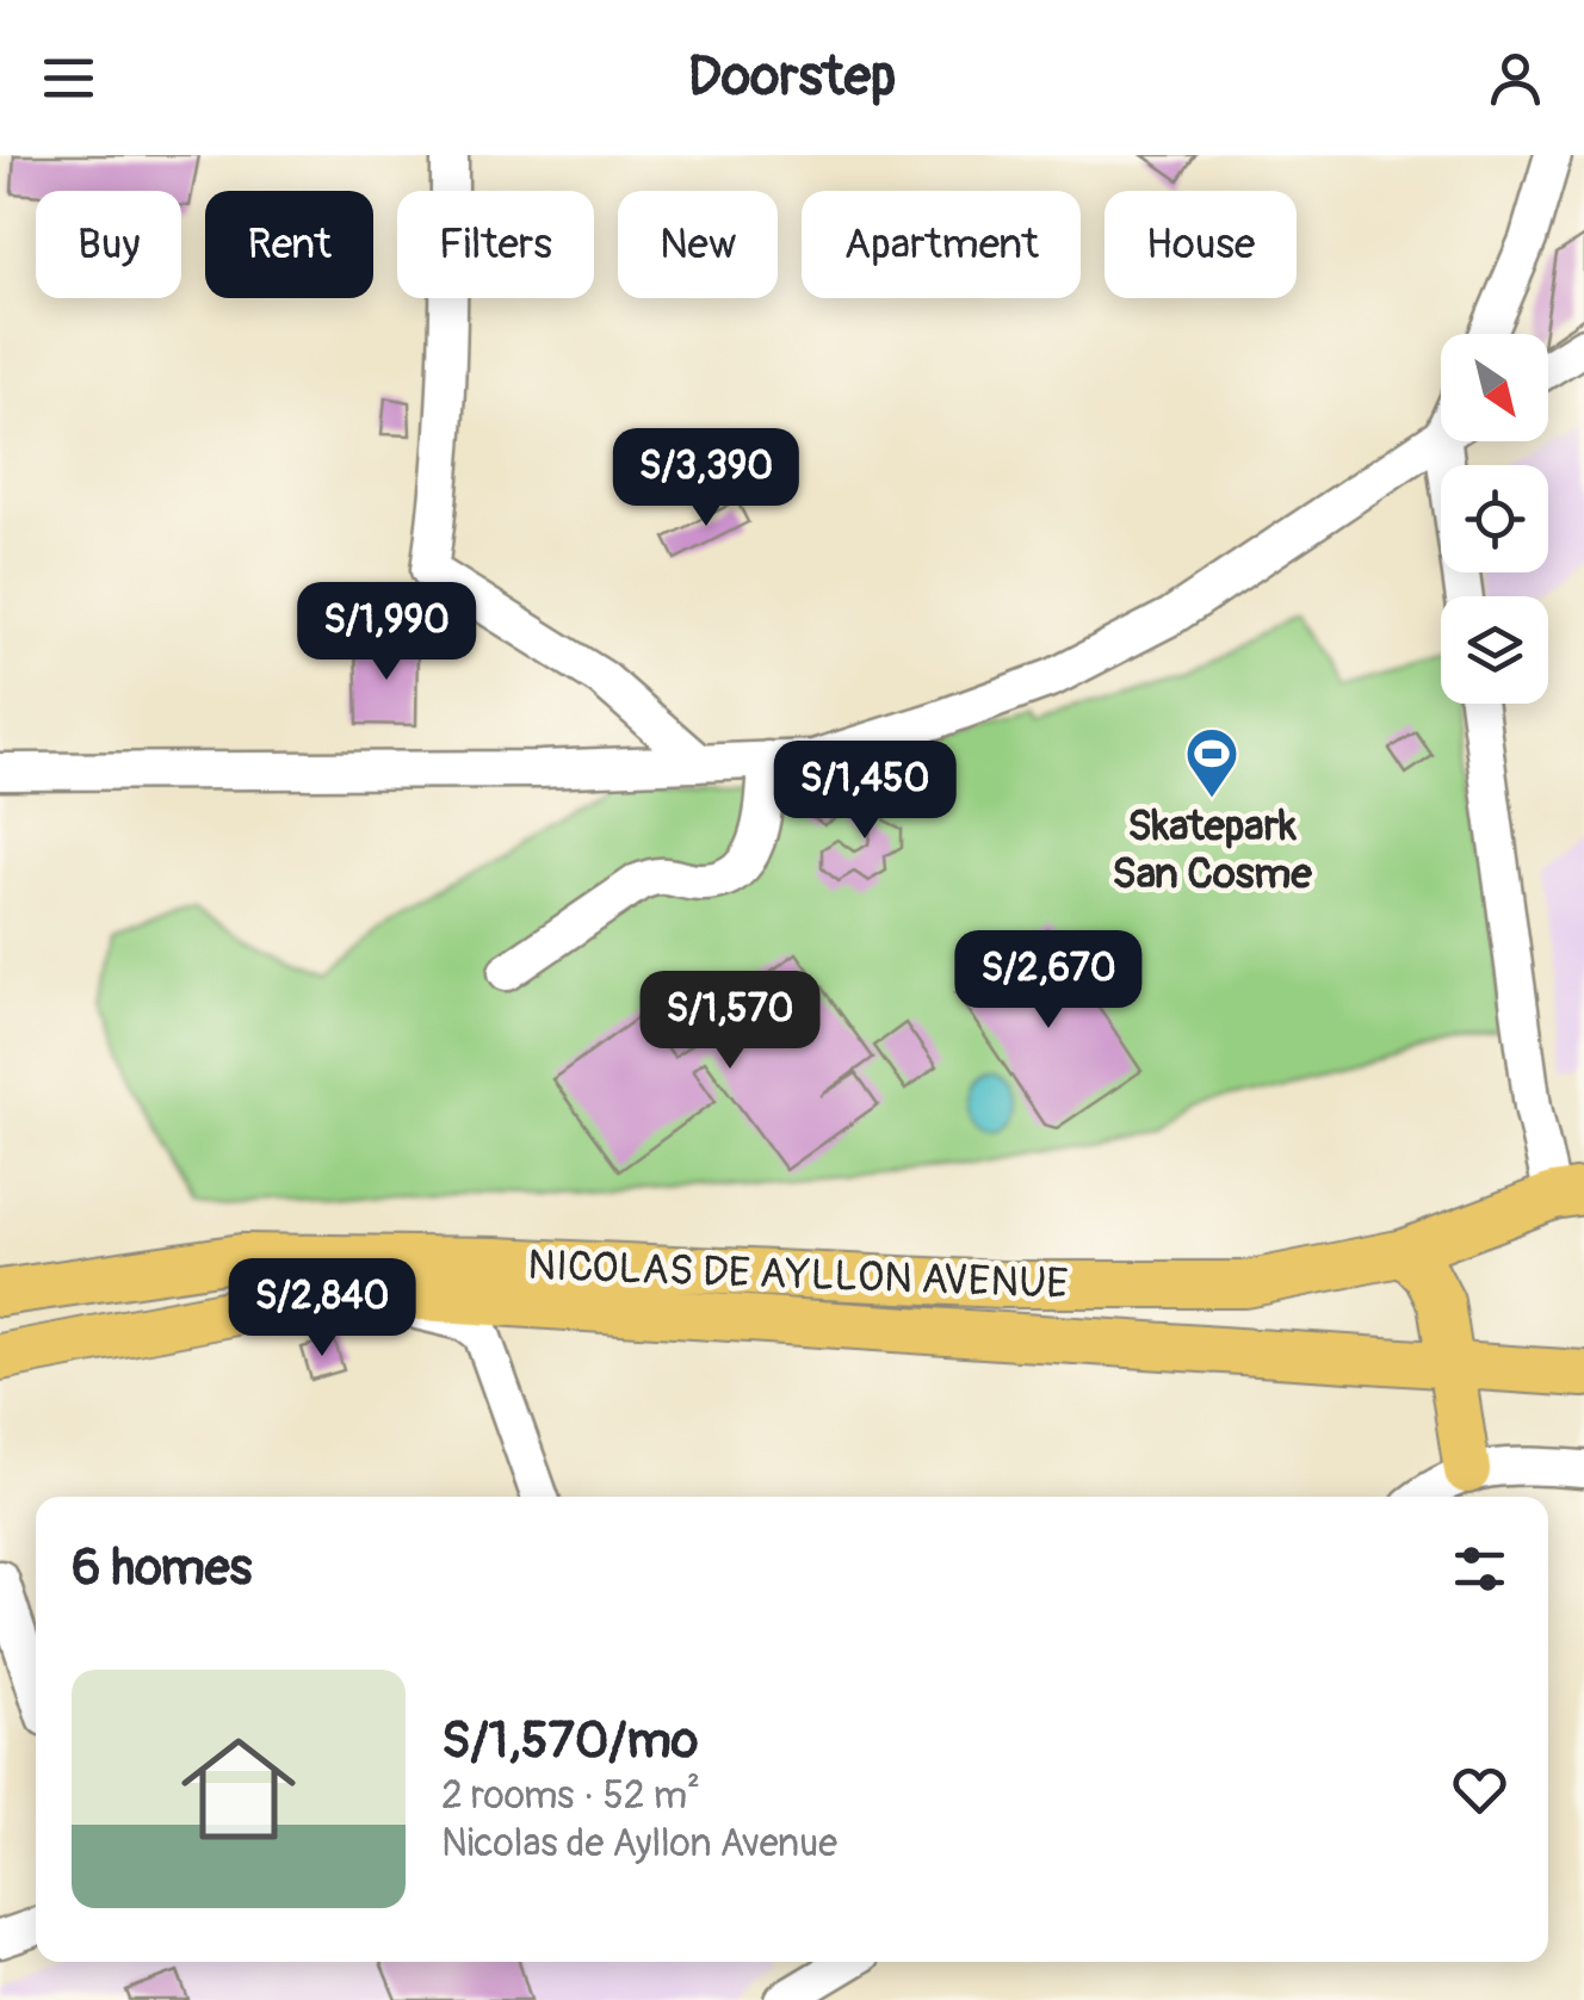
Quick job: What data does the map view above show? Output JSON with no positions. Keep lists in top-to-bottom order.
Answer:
{
  "streets": {
    "main road": ["NICOLAS DE AYLLON AVENUE"]
  },
  "places": {
    "sports": ["Skatepark San Cosme"]
  },
  "north": "bottom right",
  "page": {
    "header": "Doorstep",
    "chip": [
      "Buy",
      "Rent",
      "Filters",
      "New",
      "Apartment",
      "House"
    ],
    "price": [
      "S/3,390",
      "S/1,990",
      "S/1,450",
      "S/2,670",
      "S/1,570",
      "S/2,840"
    ],
    "heading": "6 homes",
    "list": [
      {
        "name": "S/1,570/mo",
        "note": "2 rooms · 52 m² · Nicolas de Ayllon Avenue"
      }
    ]
  }
}
